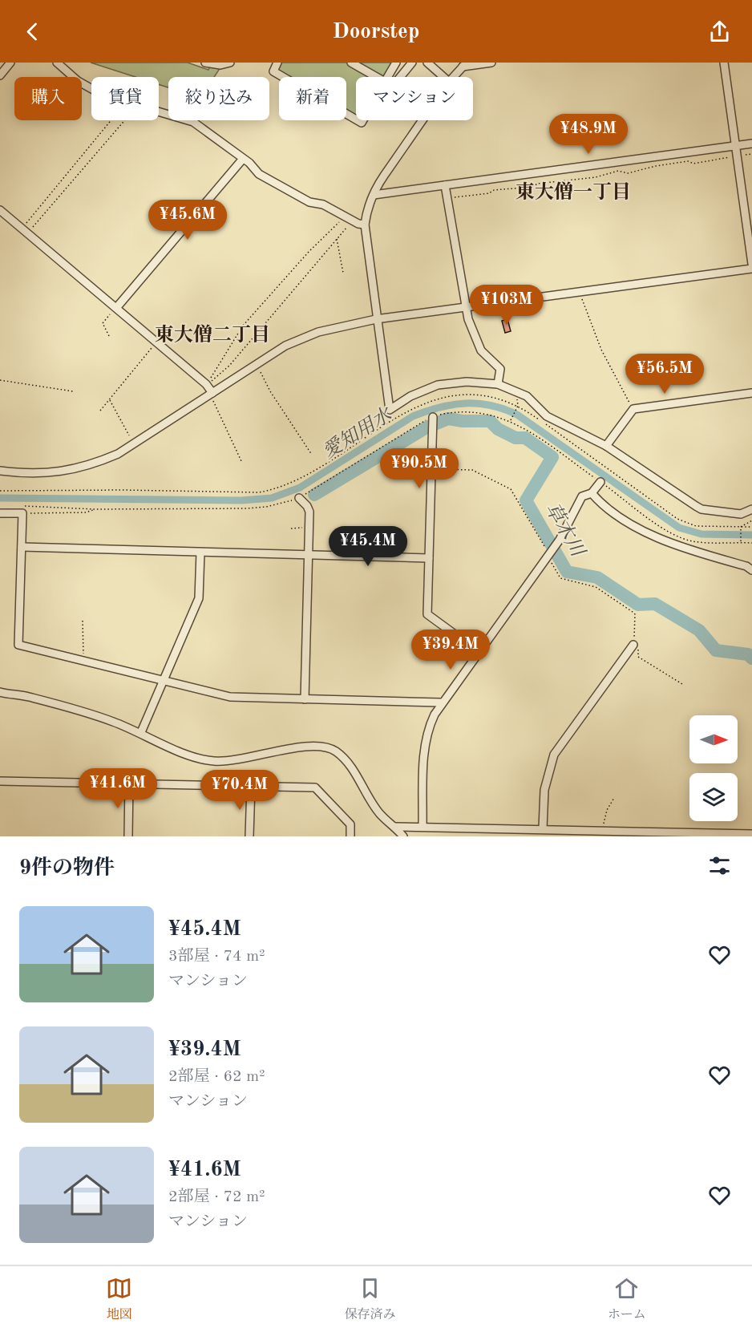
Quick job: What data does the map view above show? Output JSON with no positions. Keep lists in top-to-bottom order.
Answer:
{
  "districts": ["東大僧一丁目", "東大僧二丁目"],
  "water": ["愛知用水", "草木川"],
  "north": "right",
  "page": {
    "header": "Doorstep",
    "chip": [
      "購入",
      "賃貸",
      "絞り込み",
      "新着",
      "マンション"
    ],
    "price": [
      "¥48.9M",
      "¥45.6M",
      "¥103M",
      "¥56.5M",
      "¥90.5M",
      "¥45.4M",
      "¥39.4M",
      "¥41.6M",
      "¥70.4M"
    ],
    "heading": "9件の物件",
    "list": [
      {
        "name": "¥45.4M",
        "note": "3部屋 · 74 m² · マンション"
      },
      {
        "name": "¥39.4M",
        "note": "2部屋 · 62 m² · マンション"
      },
      {
        "name": "¥41.6M",
        "note": "2部屋 · 72 m² · マンション"
      }
    ],
    "tabs": ["地図", "保存済み", "ホーム"]
  }
}
